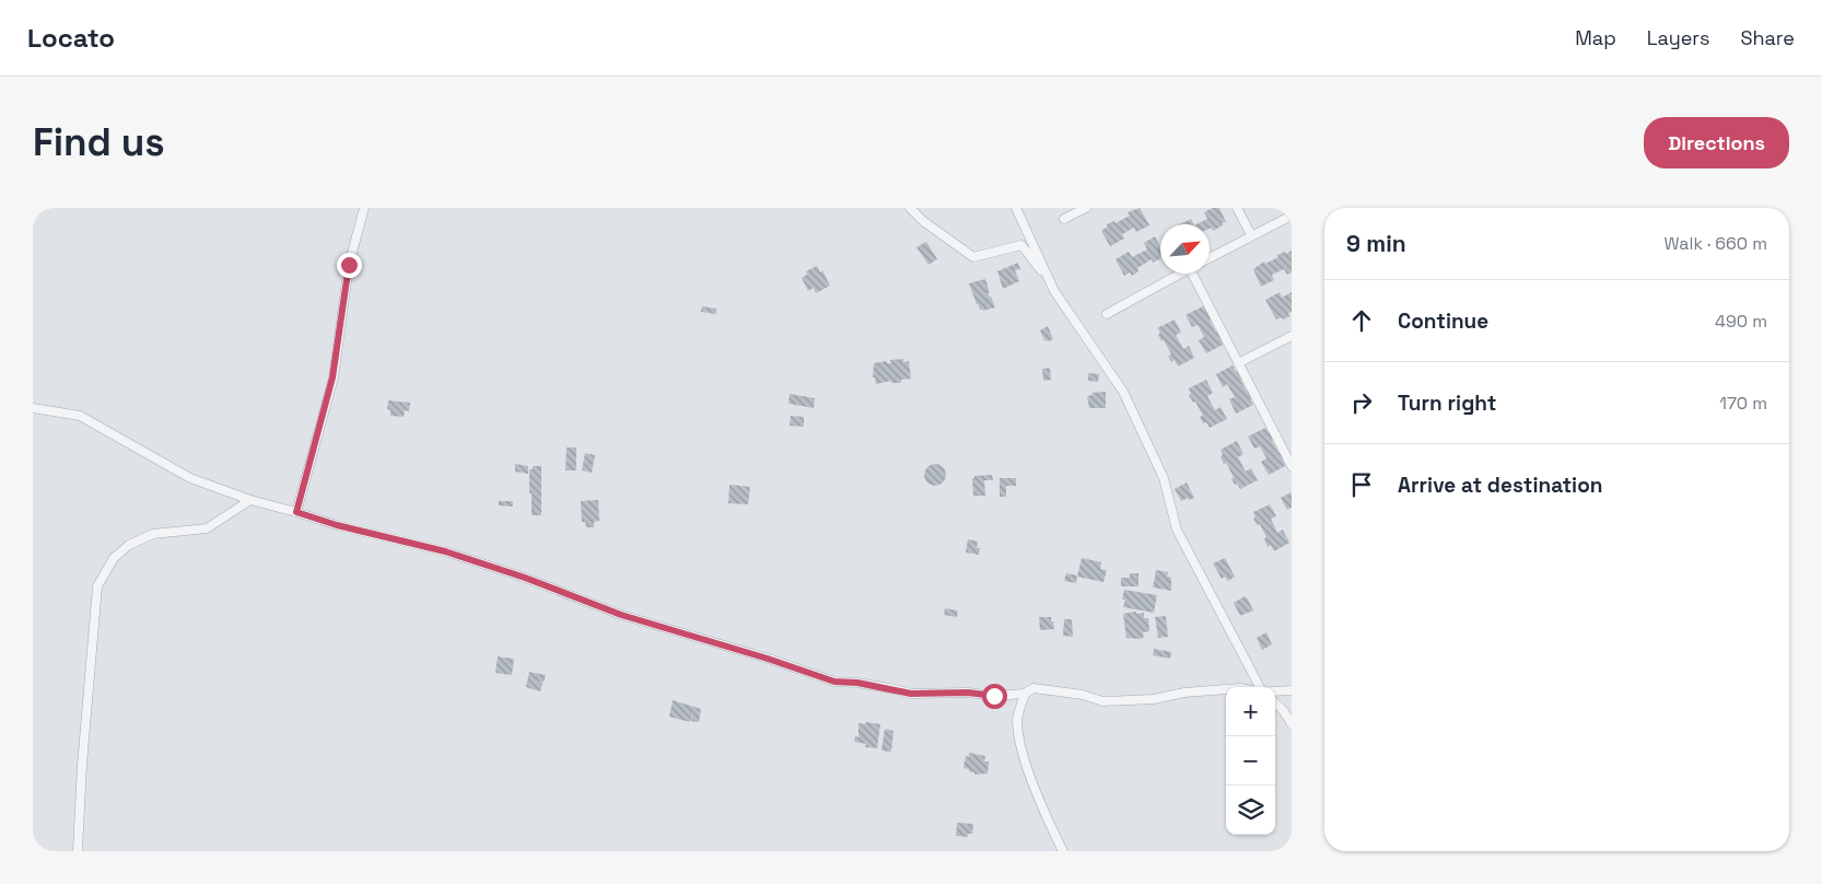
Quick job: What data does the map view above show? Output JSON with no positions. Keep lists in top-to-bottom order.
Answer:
{
  "north": "top right",
  "page": {
    "header": "Locato",
    "nav": ["Map", "Layers", "Share"],
    "buttons": "Directions",
    "title": "Find us",
    "heading": ["9 min", "Walk · 660 m"],
    "list": [
      ["Continue", "490 m"],
      ["Turn right", "170 m"],
      "Arrive at destination"
    ],
    "map_buttons": ["+", "−"]
  }
}
